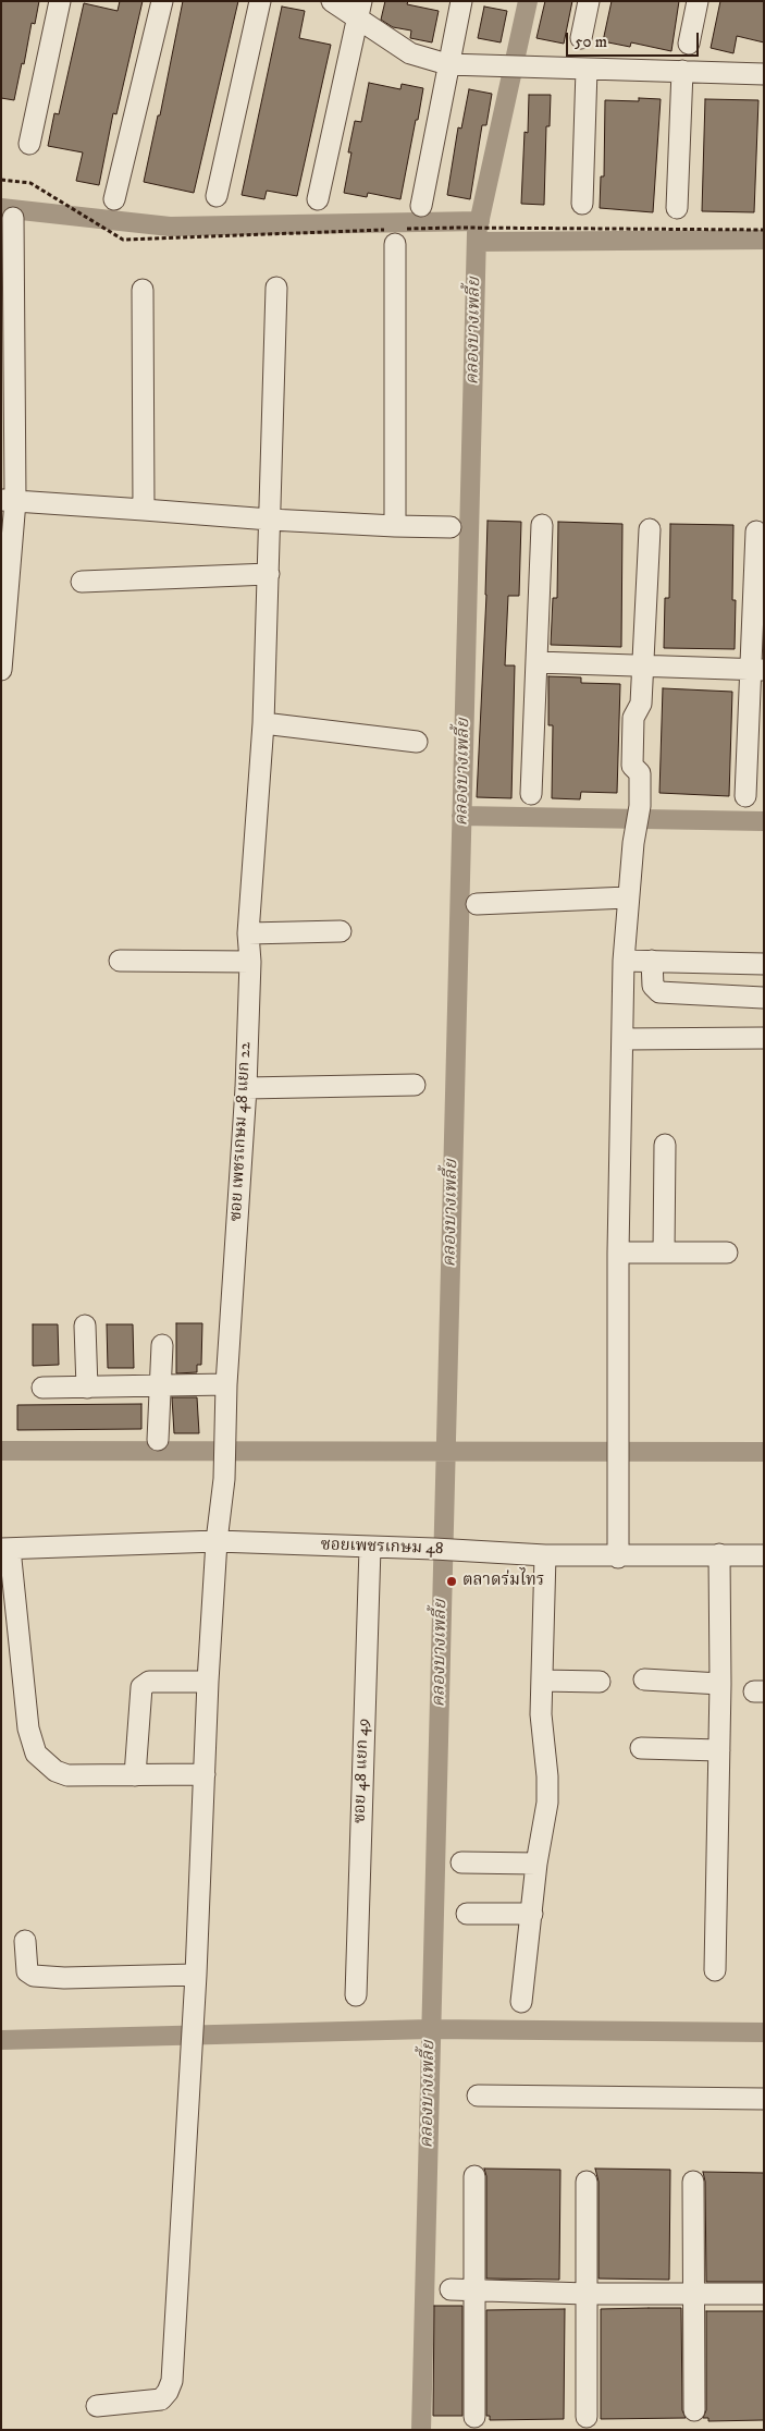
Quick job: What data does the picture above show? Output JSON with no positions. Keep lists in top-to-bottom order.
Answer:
{
  "streets": {
    "street": ["ซอย เพชรเกษม 48 แยก 22", "ซอยเพชรเกษม 48", "ซอย 48 แยก 49"]
  },
  "crossings": [
    ["ซอย เพชรเกษม 48 แยก 22", "ซอยเพชรเกษม 48"],
    ["ซอยเพชรเกษม 48", "ซอย 48 แยก 49"]
  ],
  "water": ["คลองบางเพลี้ย"],
  "places": ["ตลาดร่มไทร"],
  "scale_bar": "50 m"
}
